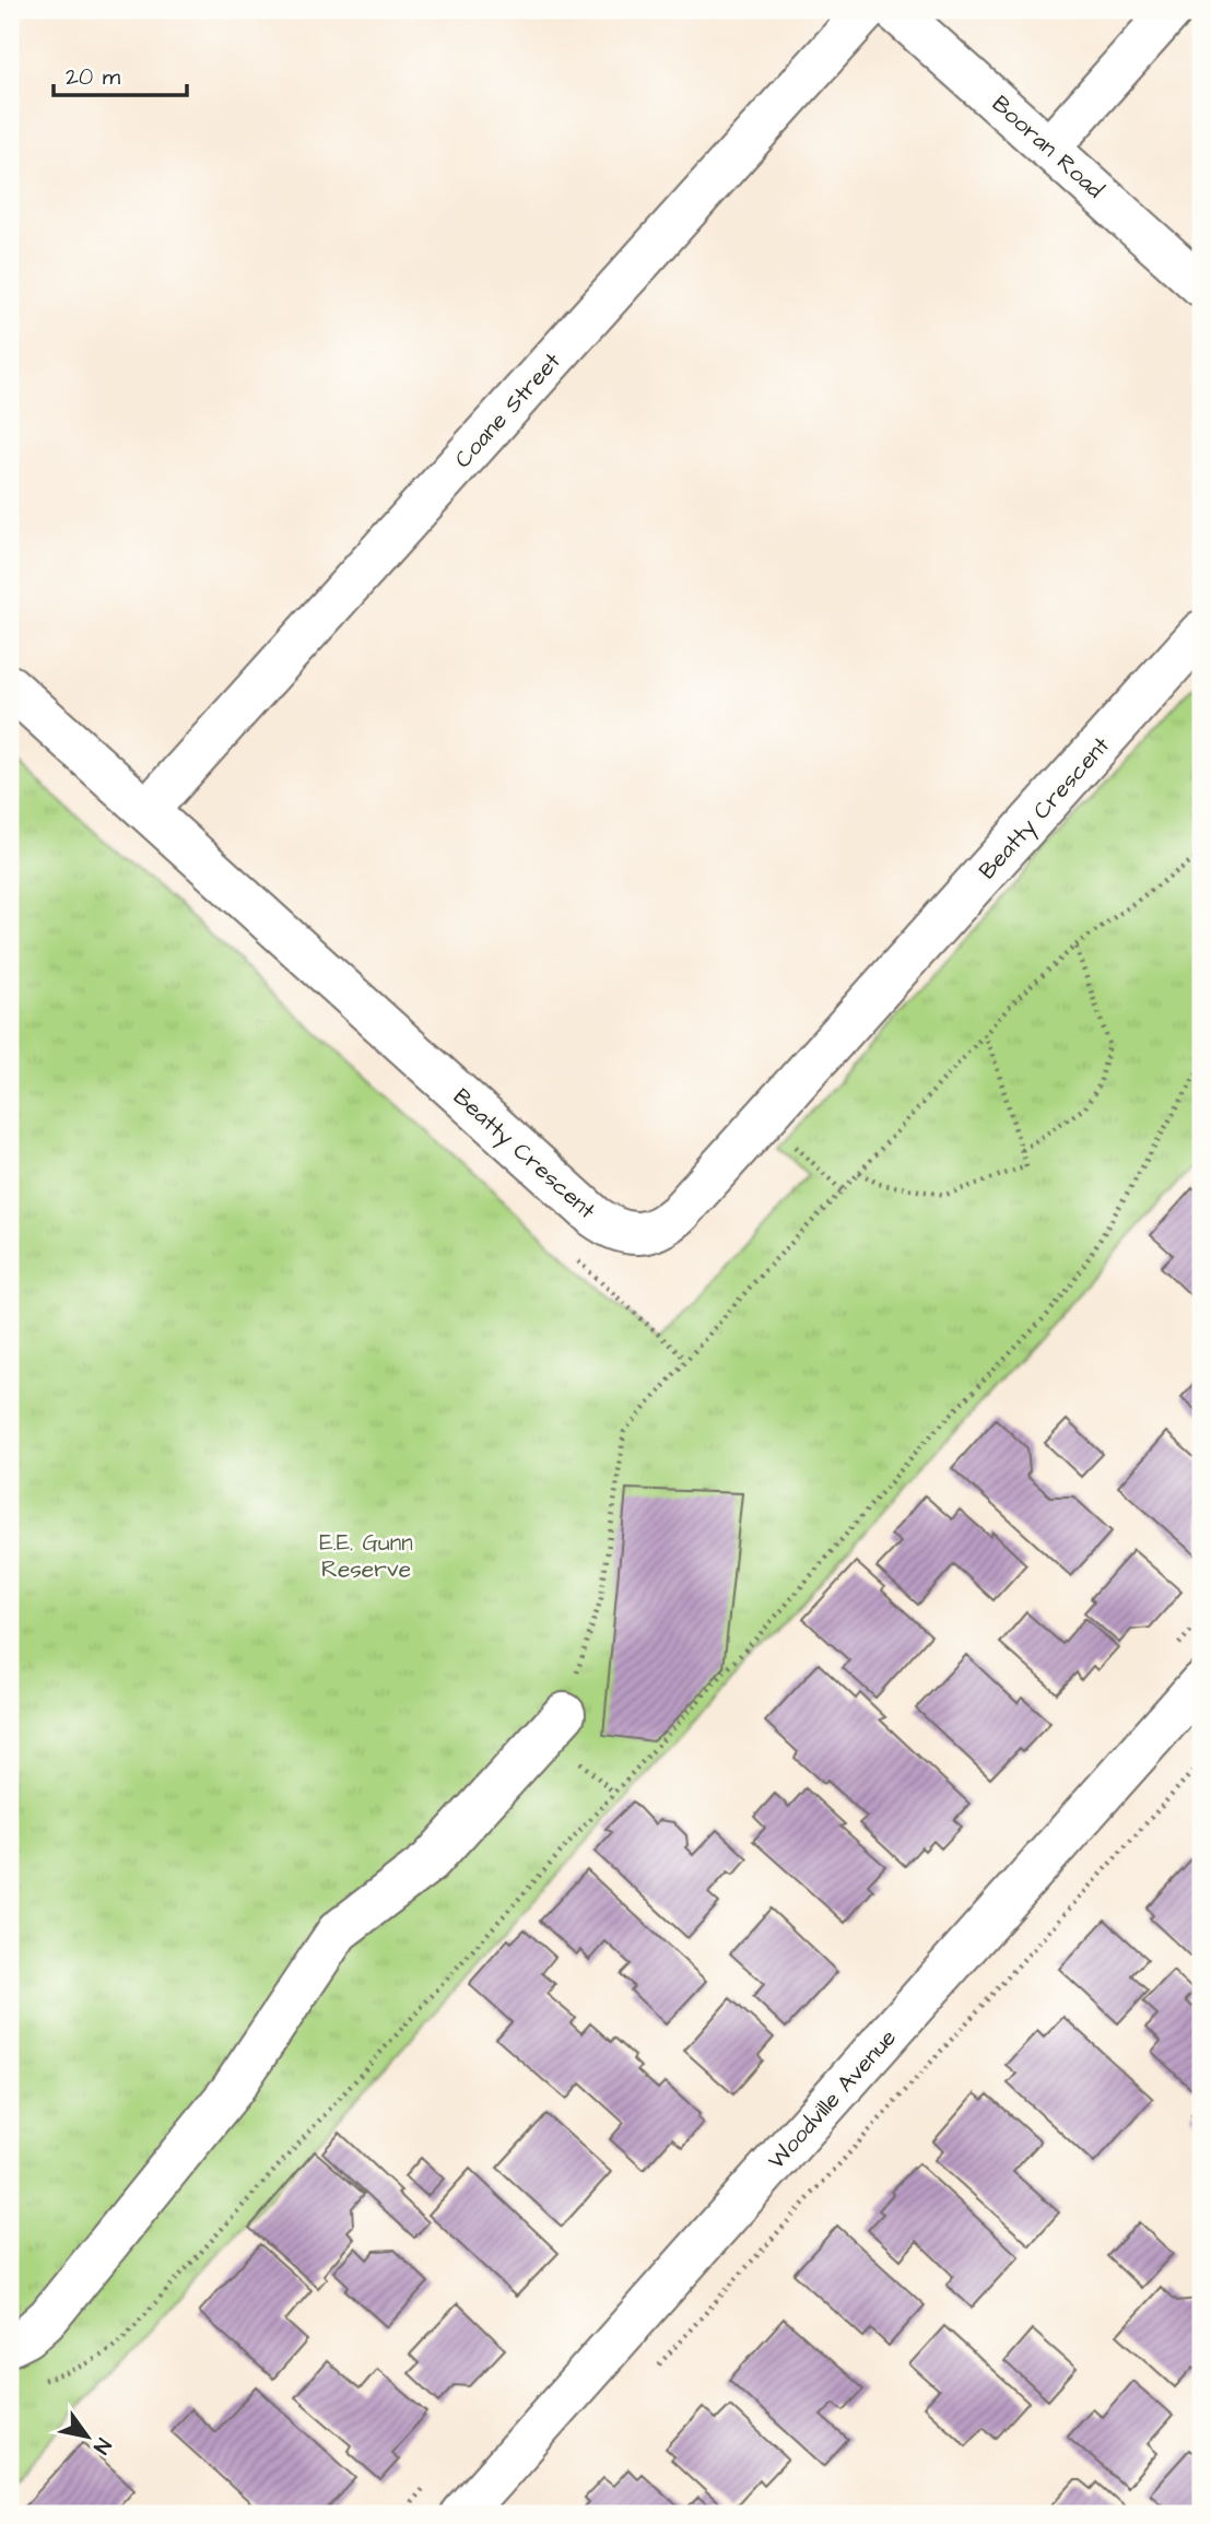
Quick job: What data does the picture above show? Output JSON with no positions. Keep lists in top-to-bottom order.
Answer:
{
  "streets": {
    "street": [
      "Booran Road",
      "Coane Street",
      "Beatty Crescent",
      "Woodville Avenue"
    ]
  },
  "crossings": [
    ["Coane Street", "Beatty Crescent"]
  ],
  "parks": ["E.E. Gunn Reserve"],
  "scale_bar": "20 m",
  "north": "bottom right"
}
